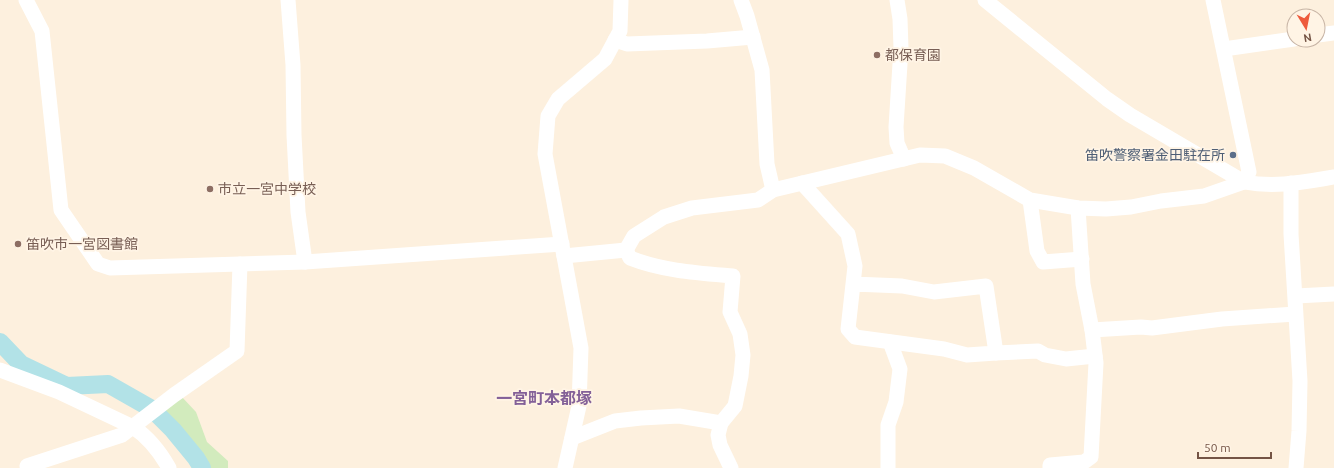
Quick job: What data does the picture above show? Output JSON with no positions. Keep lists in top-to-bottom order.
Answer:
{
  "districts": ["一宮町本都塚"],
  "places": [
    "都保育園",
    "笛吹警察署金田駐在所",
    "市立一宮中学校",
    "笛吹市一宮図書館"
  ],
  "scale_bar": "50 m",
  "north": "bottom"
}
